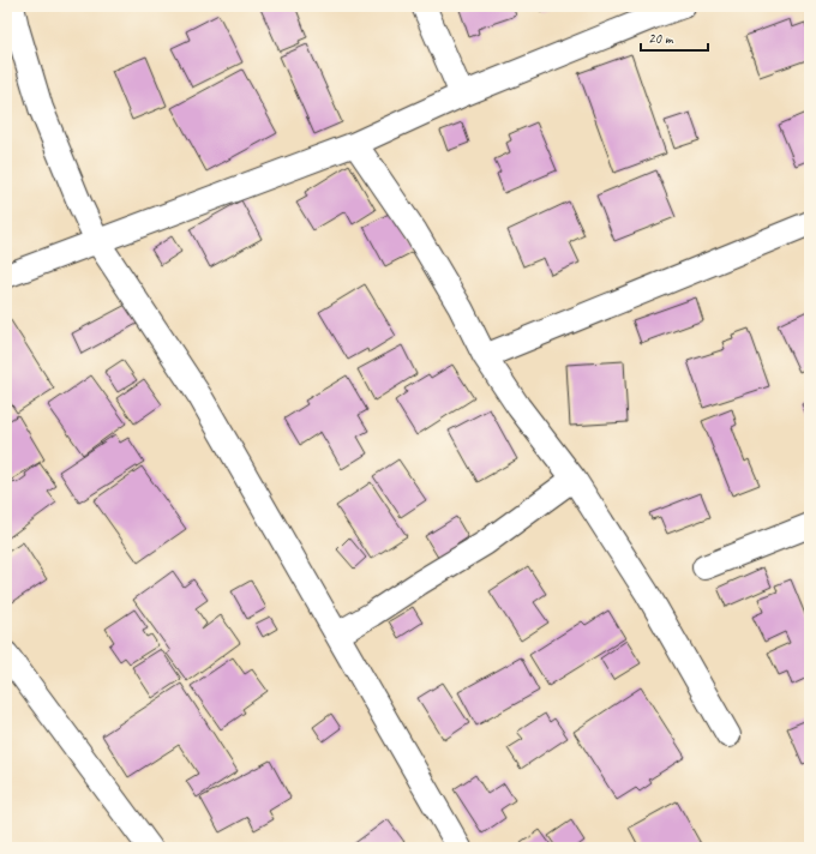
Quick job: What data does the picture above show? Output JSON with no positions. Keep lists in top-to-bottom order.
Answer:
{
  "scale_bar": "20 m"
}
